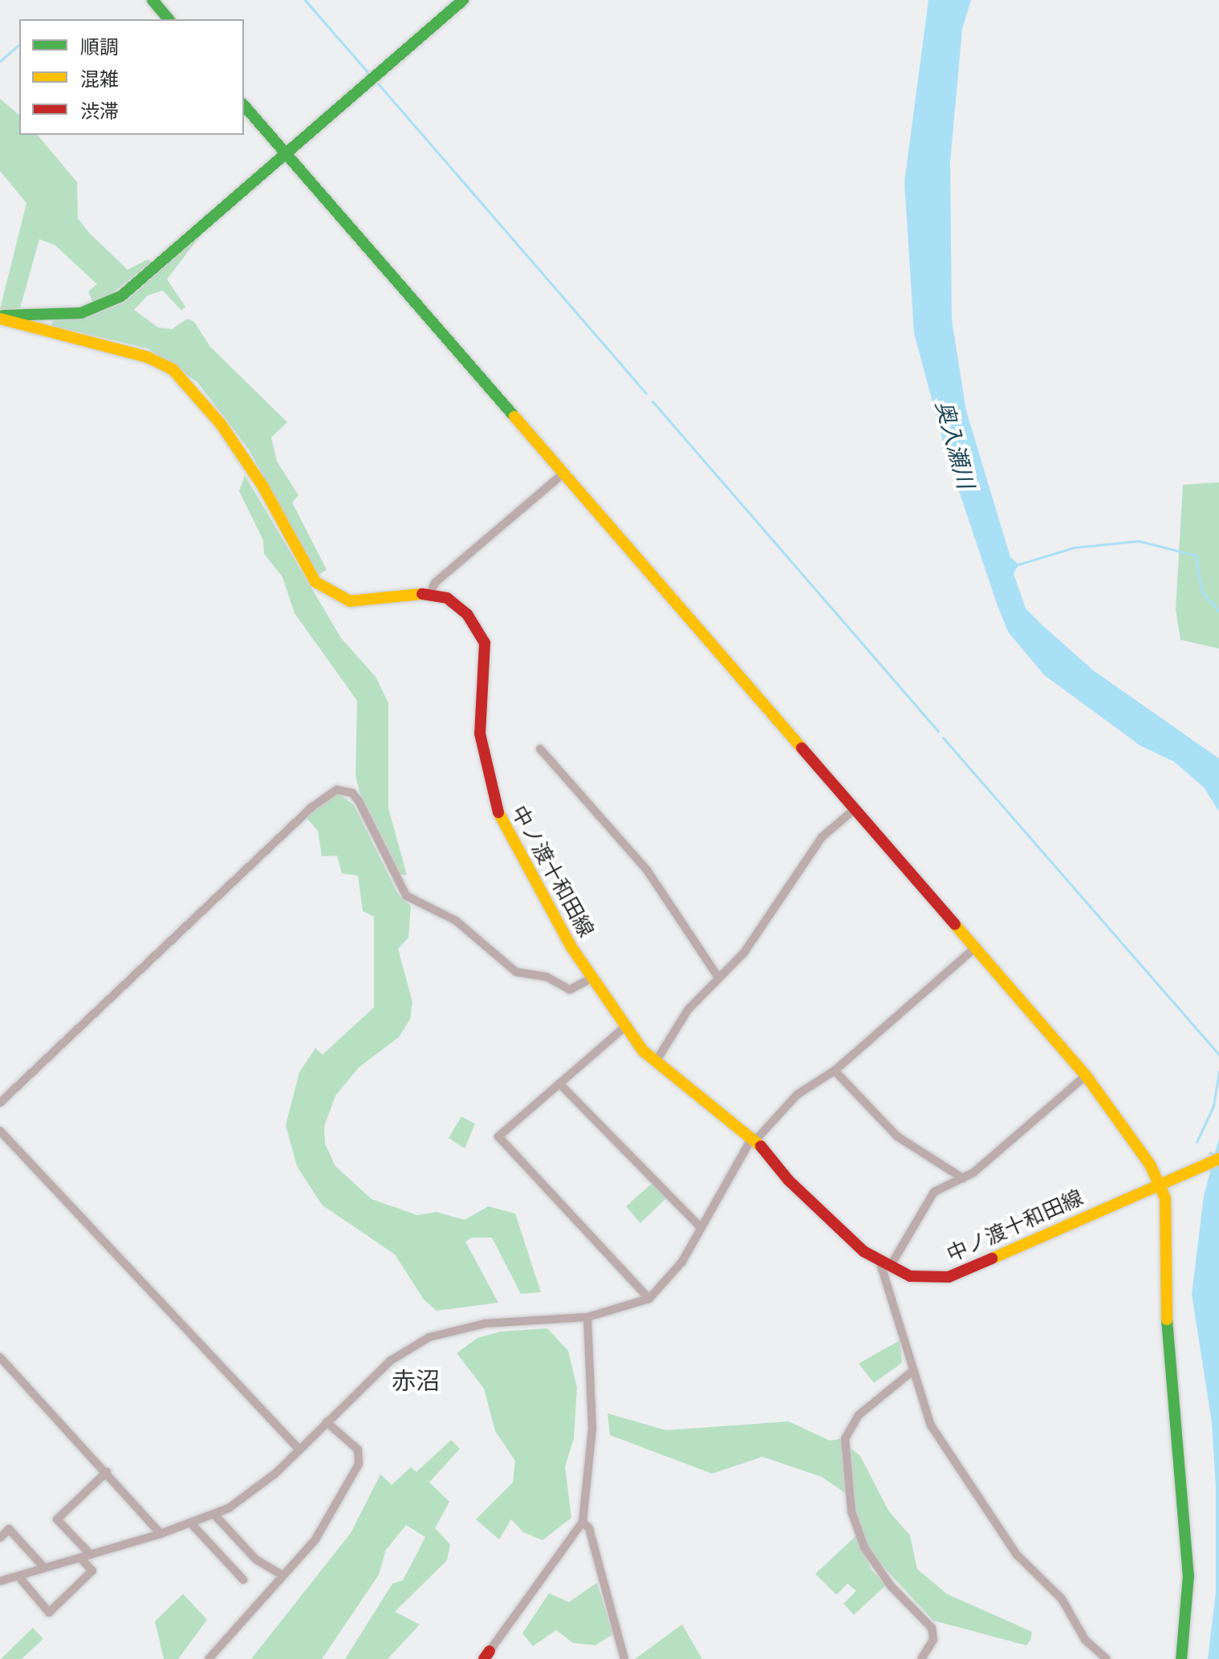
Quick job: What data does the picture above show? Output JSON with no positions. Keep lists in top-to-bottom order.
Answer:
{
  "streets": {
    "street": ["中ノ渡十和田線"]
  },
  "districts": ["赤沼"],
  "water": ["奥入瀬川"],
  "legend": ["順調", "混雑", "渋滞"]
}
